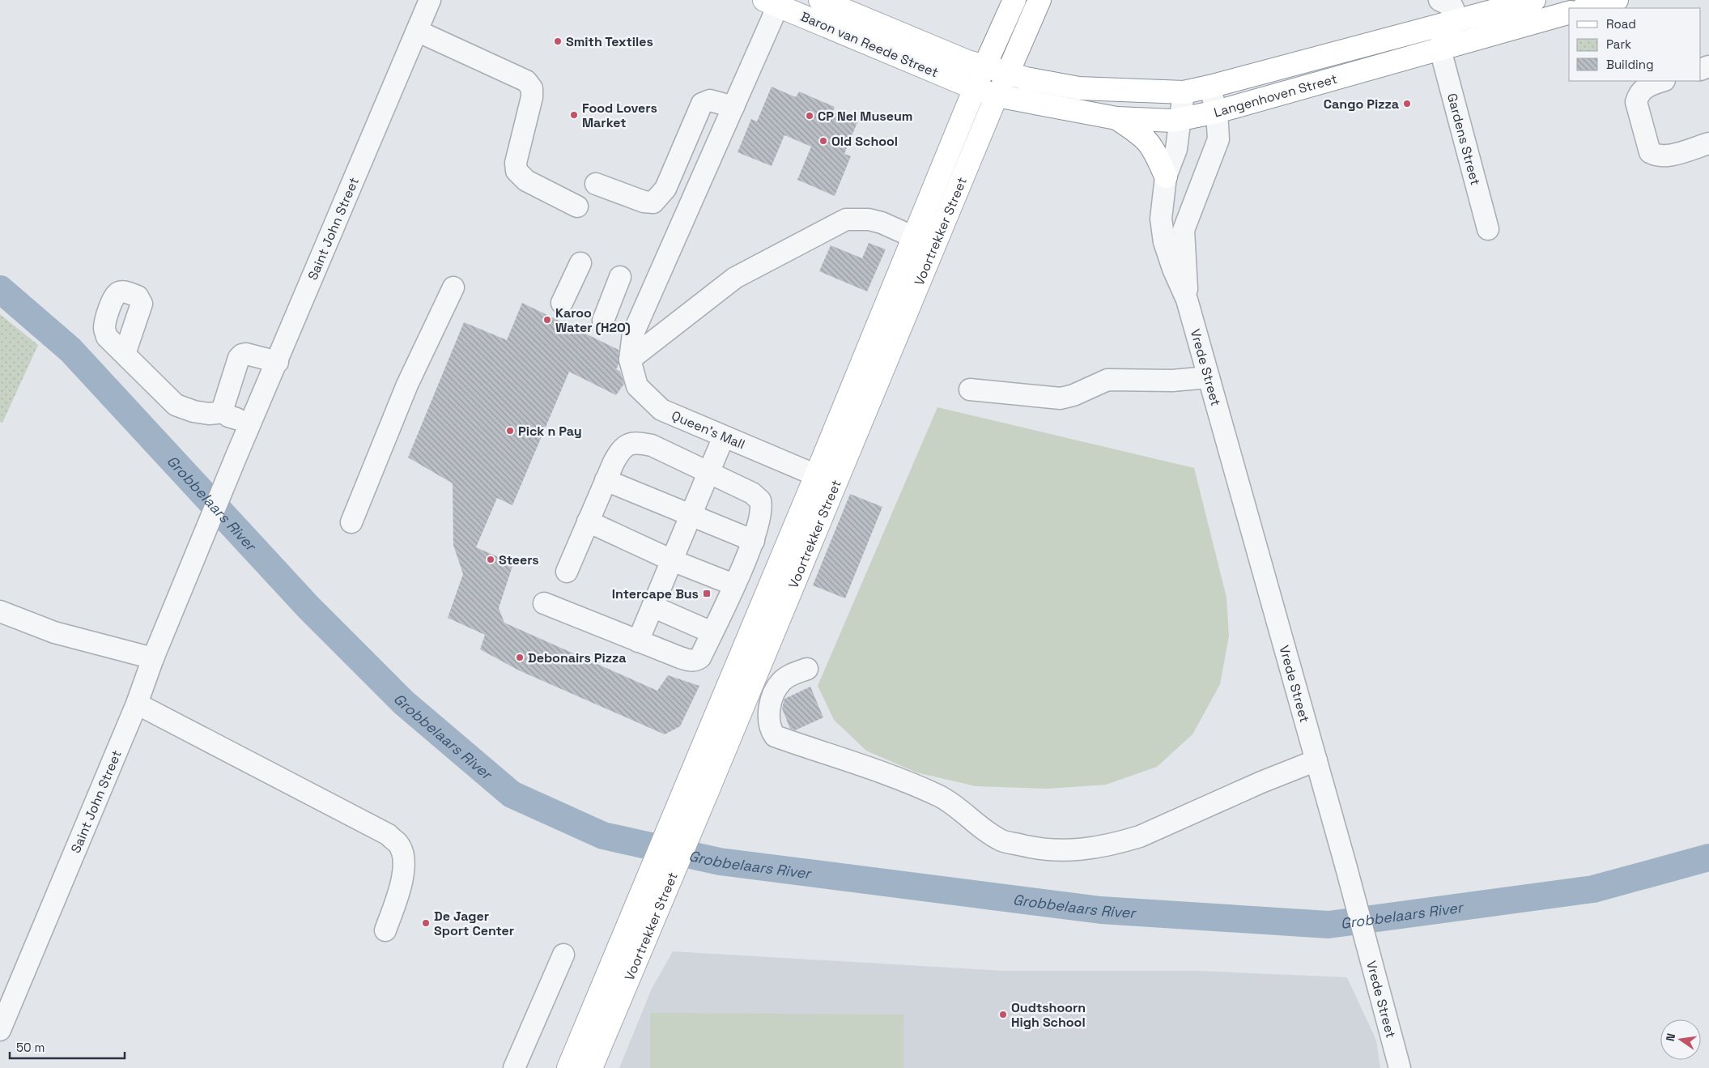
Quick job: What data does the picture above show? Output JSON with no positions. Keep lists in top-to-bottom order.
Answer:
{
  "streets": {
    "main road": ["Baron van Reede Street", "Langenhoven Street", "Voortrekker Street"],
    "street": [
      "Gardens Street",
      "Saint John Street",
      "Vrede Street",
      "Queen's Mall"
    ]
  },
  "crossings": [
    ["Baron van Reede Street", "Langenhoven Street"],
    ["Baron van Reede Street", "Voortrekker Street"],
    ["Baron van Reede Street", "Queen's Mall"],
    ["Langenhoven Street", "Gardens Street"],
    ["Langenhoven Street", "Voortrekker Street"],
    ["Langenhoven Street", "Vrede Street"],
    ["Voortrekker Street", "Queen's Mall"]
  ],
  "water": ["Grobbelaars River"],
  "places": {
    "other": [
      "Smith Textiles",
      "Cango Pizza",
      "Food Lovers Market",
      "CP Nel Museum",
      "Old School",
      "Karoo Water (H2O)",
      "Pick n Pay",
      "Steers",
      "Debonairs Pizza",
      "De Jager Sport Center",
      "Oudtshoorn High School"
    ],
    "transit": ["Intercape Bus"]
  },
  "legend": ["Road", "Park", "Building"],
  "scale_bar": "50 m",
  "north": "left"
}
